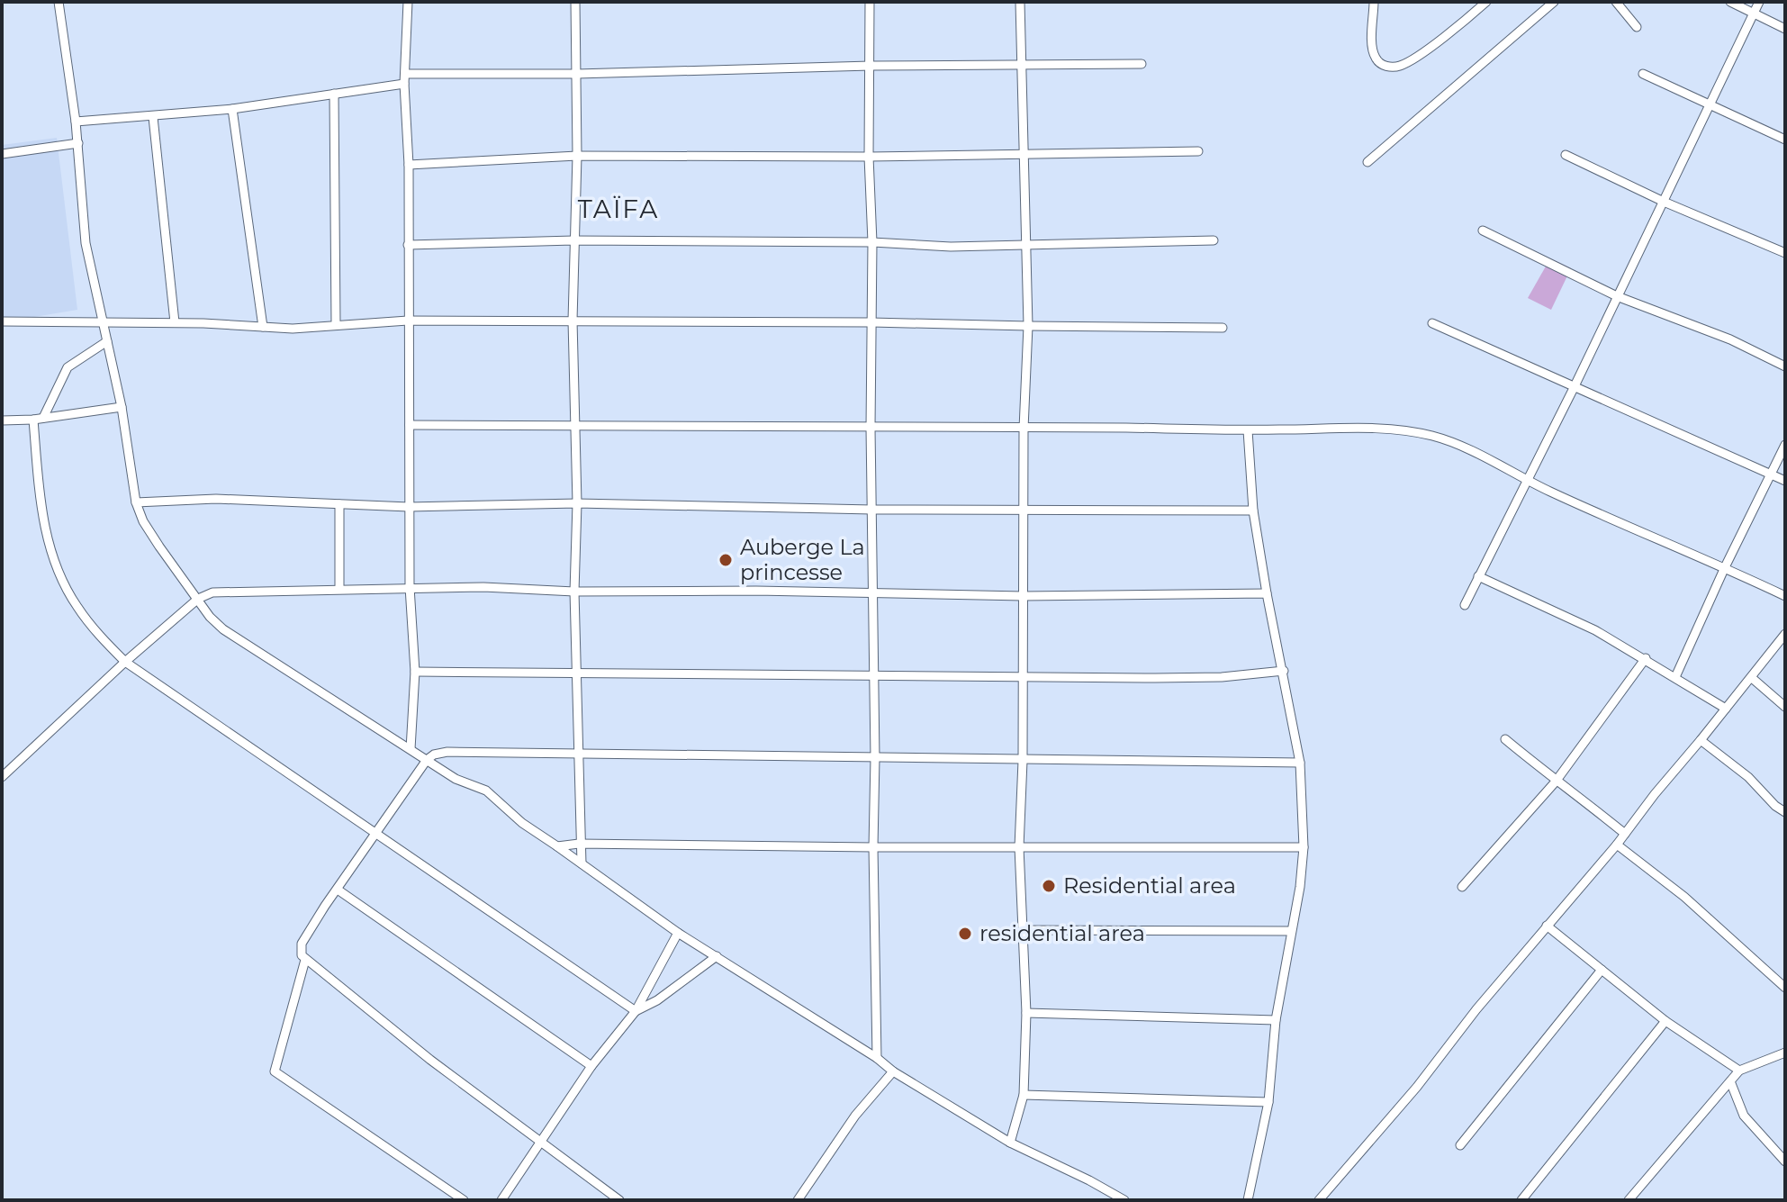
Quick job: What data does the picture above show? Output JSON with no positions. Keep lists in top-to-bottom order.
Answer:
{
  "districts": ["TAÏFA"],
  "places": ["Auberge La princesse", "Residential area", "residential area"]
}
